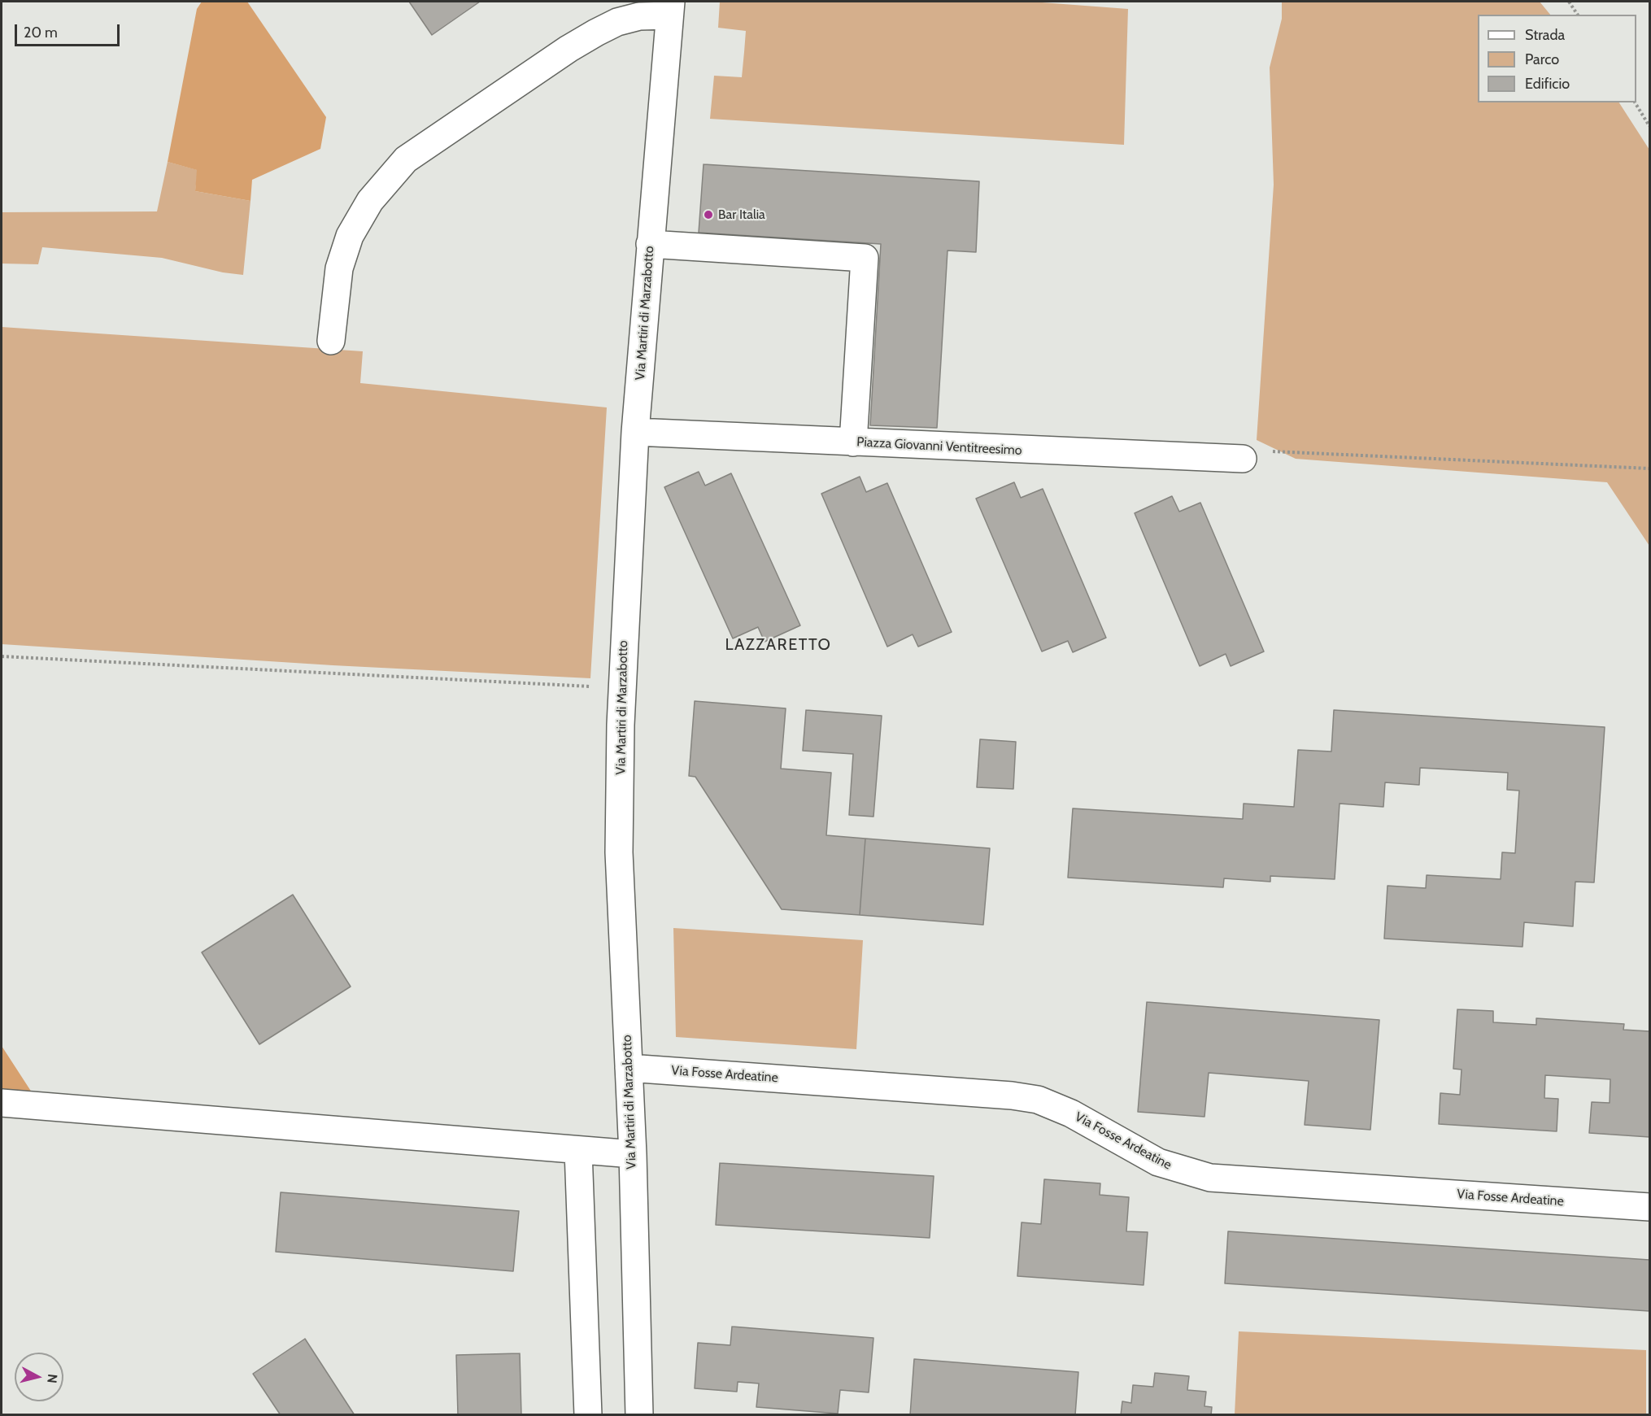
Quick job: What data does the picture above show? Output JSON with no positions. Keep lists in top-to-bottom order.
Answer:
{
  "streets": {
    "street": ["Via Martiri di Marzabotto", "Piazza Giovanni Ventitreesimo", "Via Fosse Ardeatine"]
  },
  "crossings": [
    ["Via Martiri di Marzabotto", "Piazza Giovanni Ventitreesimo"],
    ["Via Martiri di Marzabotto", "Via Fosse Ardeatine"]
  ],
  "districts": ["LAZZARETTO"],
  "places": ["Bar Italia"],
  "legend": ["Strada", "Parco", "Edificio"],
  "scale_bar": "20 m",
  "north": "right"
}
